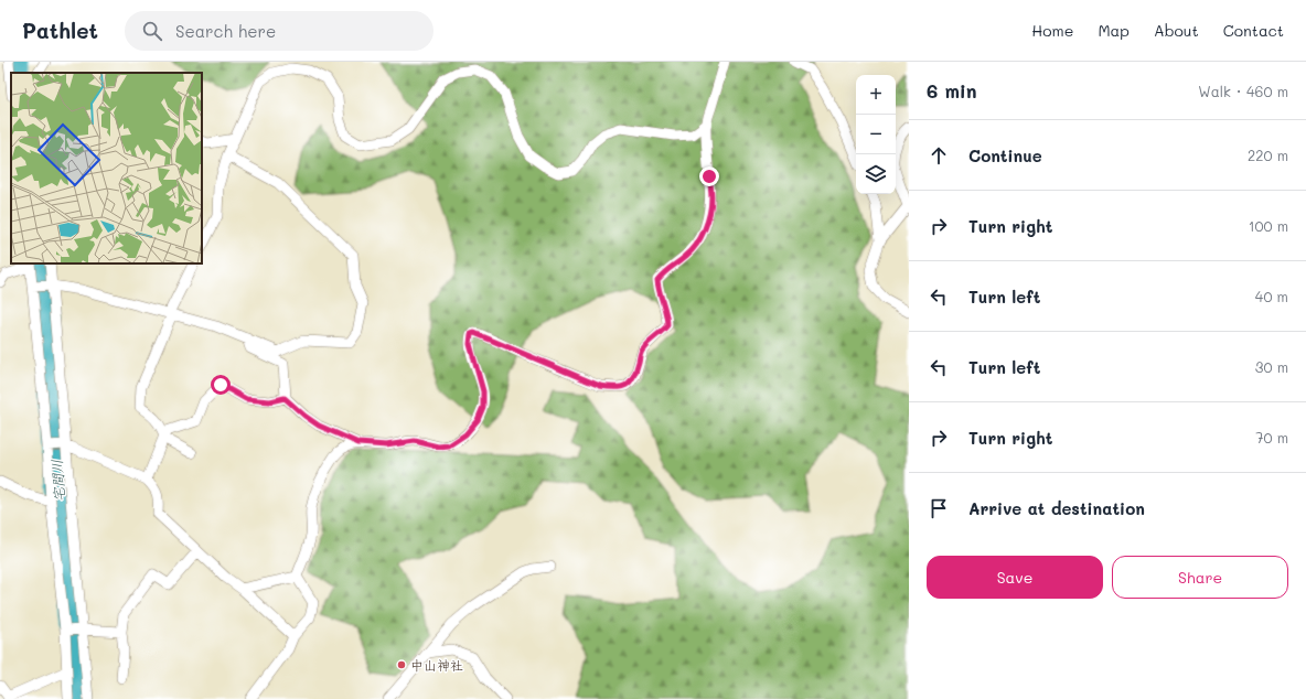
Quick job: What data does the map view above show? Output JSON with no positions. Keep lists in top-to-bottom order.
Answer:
{
  "water": ["宅間川"],
  "places": ["中山神社"],
  "page": {
    "header": "Pathlet",
    "search": "Search here",
    "nav": [
      "Home",
      "Map",
      "About",
      "Contact"
    ],
    "heading": ["6 min", "Walk · 460 m"],
    "map_buttons": ["+", "−"],
    "list": [
      ["Continue", "220 m"],
      ["Turn right", "100 m"],
      ["Turn left", "40 m"],
      ["Turn left", "30 m"],
      ["Turn right", "70 m"],
      "Arrive at destination"
    ],
    "buttons": ["Save", "Share"]
  }
}
